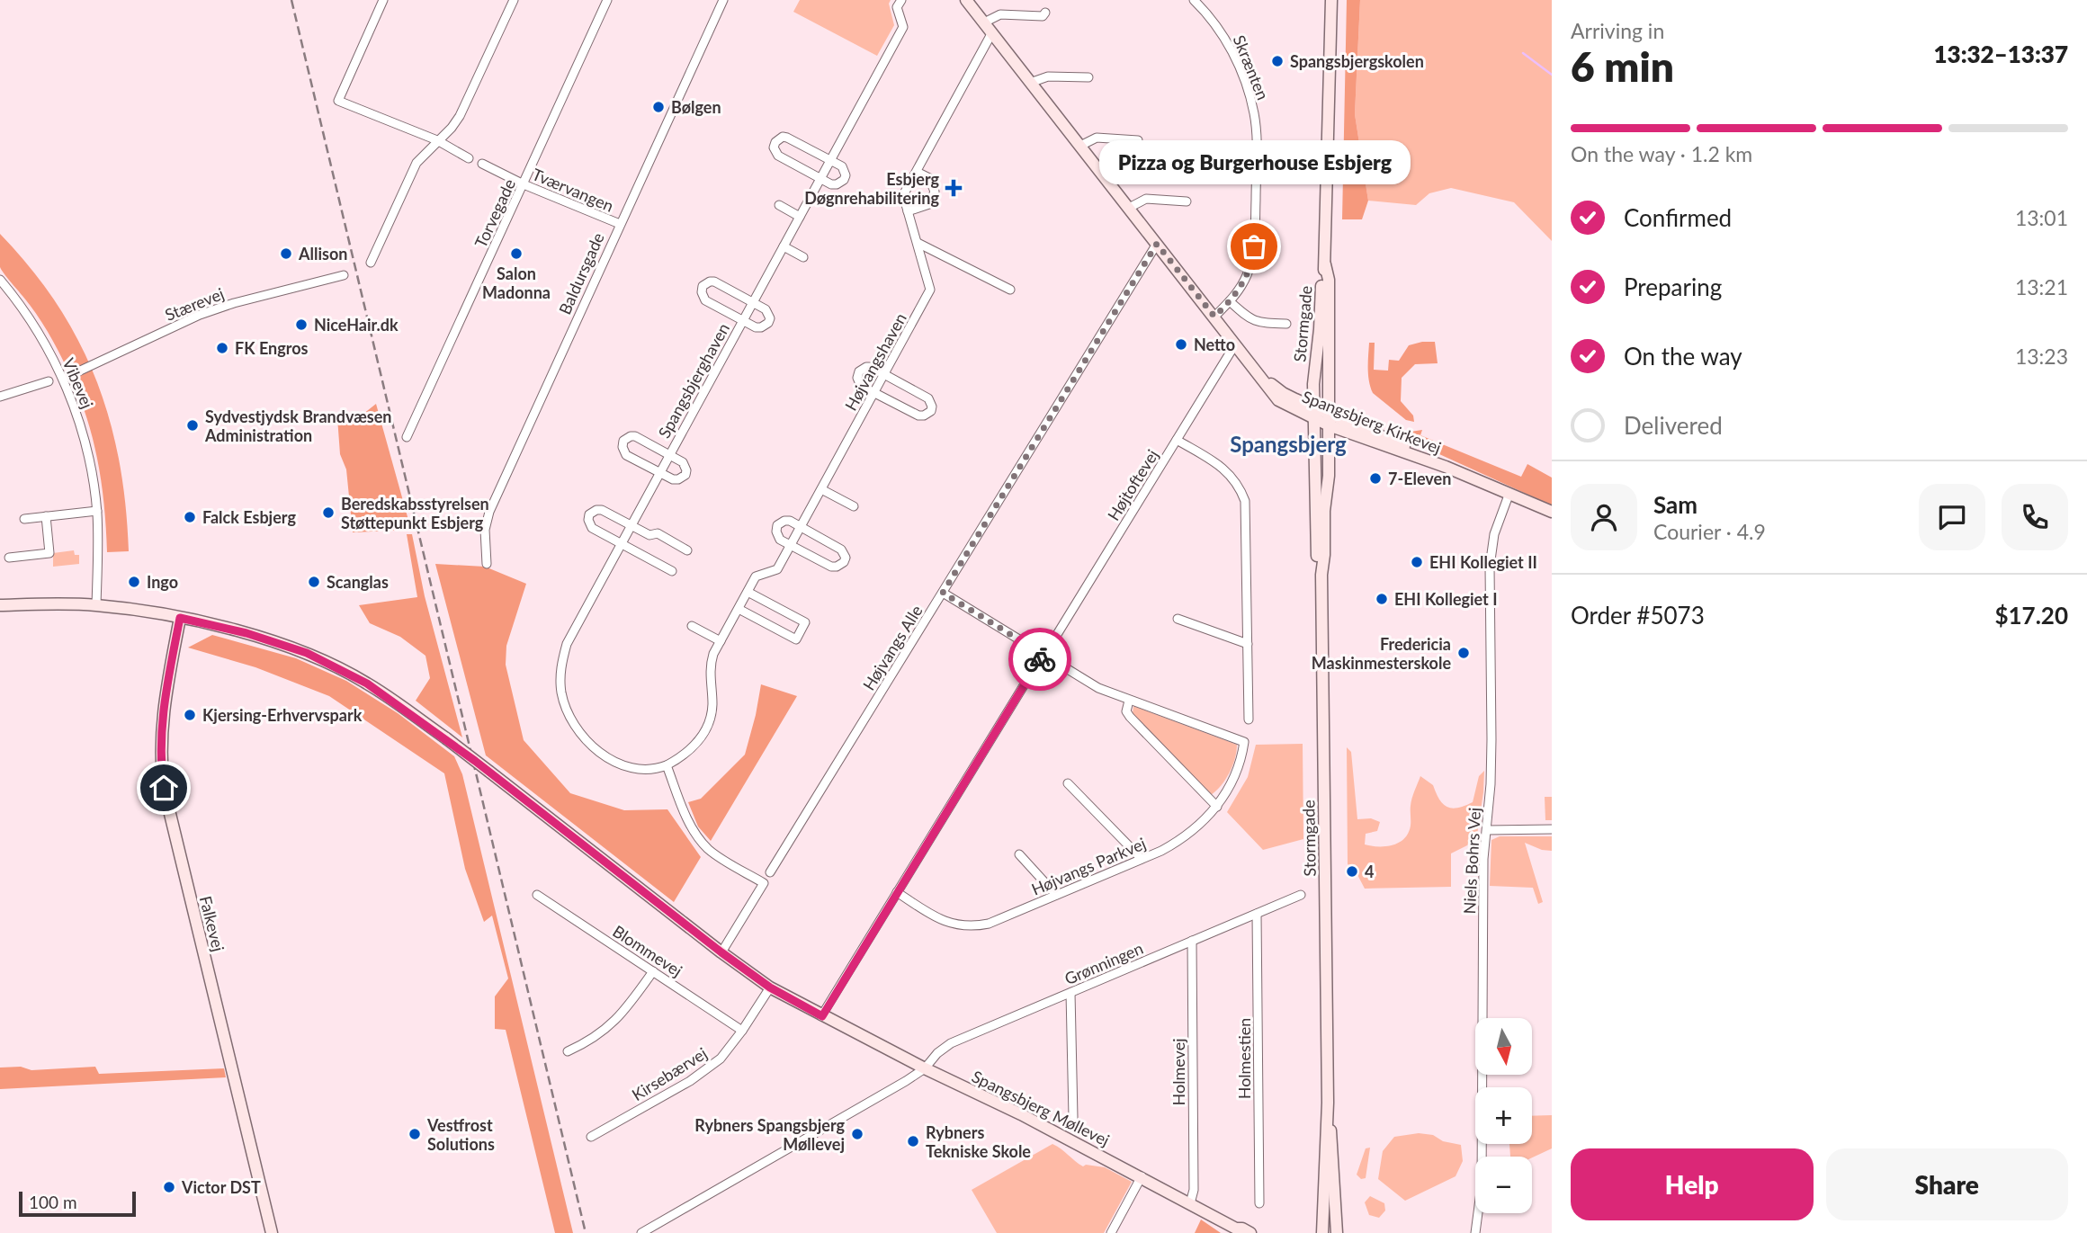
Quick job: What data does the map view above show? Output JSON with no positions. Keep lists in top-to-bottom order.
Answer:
{
  "streets": {
    "street": [
      "Skrænten",
      "Tværvangen",
      "Torvegade",
      "Baldursgade",
      "Stærevej",
      "Stormgade",
      "Højvangshaven",
      "Spangsbjerghaven",
      "Vibevej",
      "Spangsbjerg Kirkevej",
      "Højtoftevej",
      "Højvangs Alle",
      "Niels Bohrs Vej",
      "Højvangs Parkvej",
      "Falkevej",
      "Blommevej",
      "Grønningen",
      "Holmestien",
      "Holmevej",
      "Kirsebærvej",
      "Spangsbjerg Møllevej"
    ]
  },
  "crossings": [
    ["Skrænten", "Spangsbjerg Kirkevej"],
    ["Tværvangen", "Torvegade"],
    ["Tværvangen", "Baldursgade"],
    ["Stærevej", "Vibevej"],
    ["Stormgade", "Spangsbjerg Kirkevej"],
    ["Højvangshaven", "Spangsbjerghaven"],
    ["Højvangshaven", "Spangsbjerg Kirkevej"],
    ["Vibevej", "Spangsbjerg Møllevej"],
    ["Spangsbjerg Kirkevej", "Højtoftevej"],
    ["Spangsbjerg Kirkevej", "Højvangs Alle"],
    ["Spangsbjerg Kirkevej", "Niels Bohrs Vej"],
    ["Falkevej", "Spangsbjerg Møllevej"],
    ["Blommevej", "Kirsebærvej"],
    ["Grønningen", "Holmestien"],
    ["Grønningen", "Holmevej"],
    ["Grønningen", "Spangsbjerg Møllevej"],
    ["Holmevej", "Spangsbjerg Møllevej"],
    ["Kirsebærvej", "Spangsbjerg Møllevej"]
  ],
  "districts": ["Spangsbjerg"],
  "places": {
    "other": [
      "Spangsbjergskolen",
      "Bølgen",
      "Pizza og Burgerhouse Esbjerg",
      "Allison",
      "Salon Madonna",
      "NiceHair.dk",
      "Netto",
      "FK Engros",
      "Sydvestjydsk Brandvæsen Administration",
      "7-Eleven",
      "Beredskabsstyrelsen Støttepunkt Esbjerg",
      "Falck Esbjerg",
      "EHI Kollegiet II",
      "Ingo",
      "Scanglas",
      "EHI Kollegiet I",
      "Fredericia Maskinmesterskole",
      "Kjersing-Erhvervspark",
      "4",
      "Vestfrost Solutions",
      "Rybners Spangsbjerg Møllevej",
      "Rybners Tekniske Skole",
      "Victor DST"
    ],
    "health": ["Esbjerg Døgnrehabilitering"]
  },
  "scale_bar": "100 m",
  "north": "bottom",
  "page": {
    "heading": ["6 min", "Arriving in", "13:32–13:37"],
    "panel": [
      "Sam",
      "Courier · 4.9",
      "Order #5073",
      "$17.20"
    ],
    "bar": "On the way · 1.2 km",
    "bubble": "Pizza og Burgerhouse Esbjerg",
    "list": [
      ["Confirmed", "13:01"],
      ["Preparing", "13:21"],
      ["On the way", "13:23"],
      "Delivered"
    ],
    "map_buttons": ["+", "−"],
    "buttons": ["Help", "Share"],
    "scale": "100 m"
  }
}
